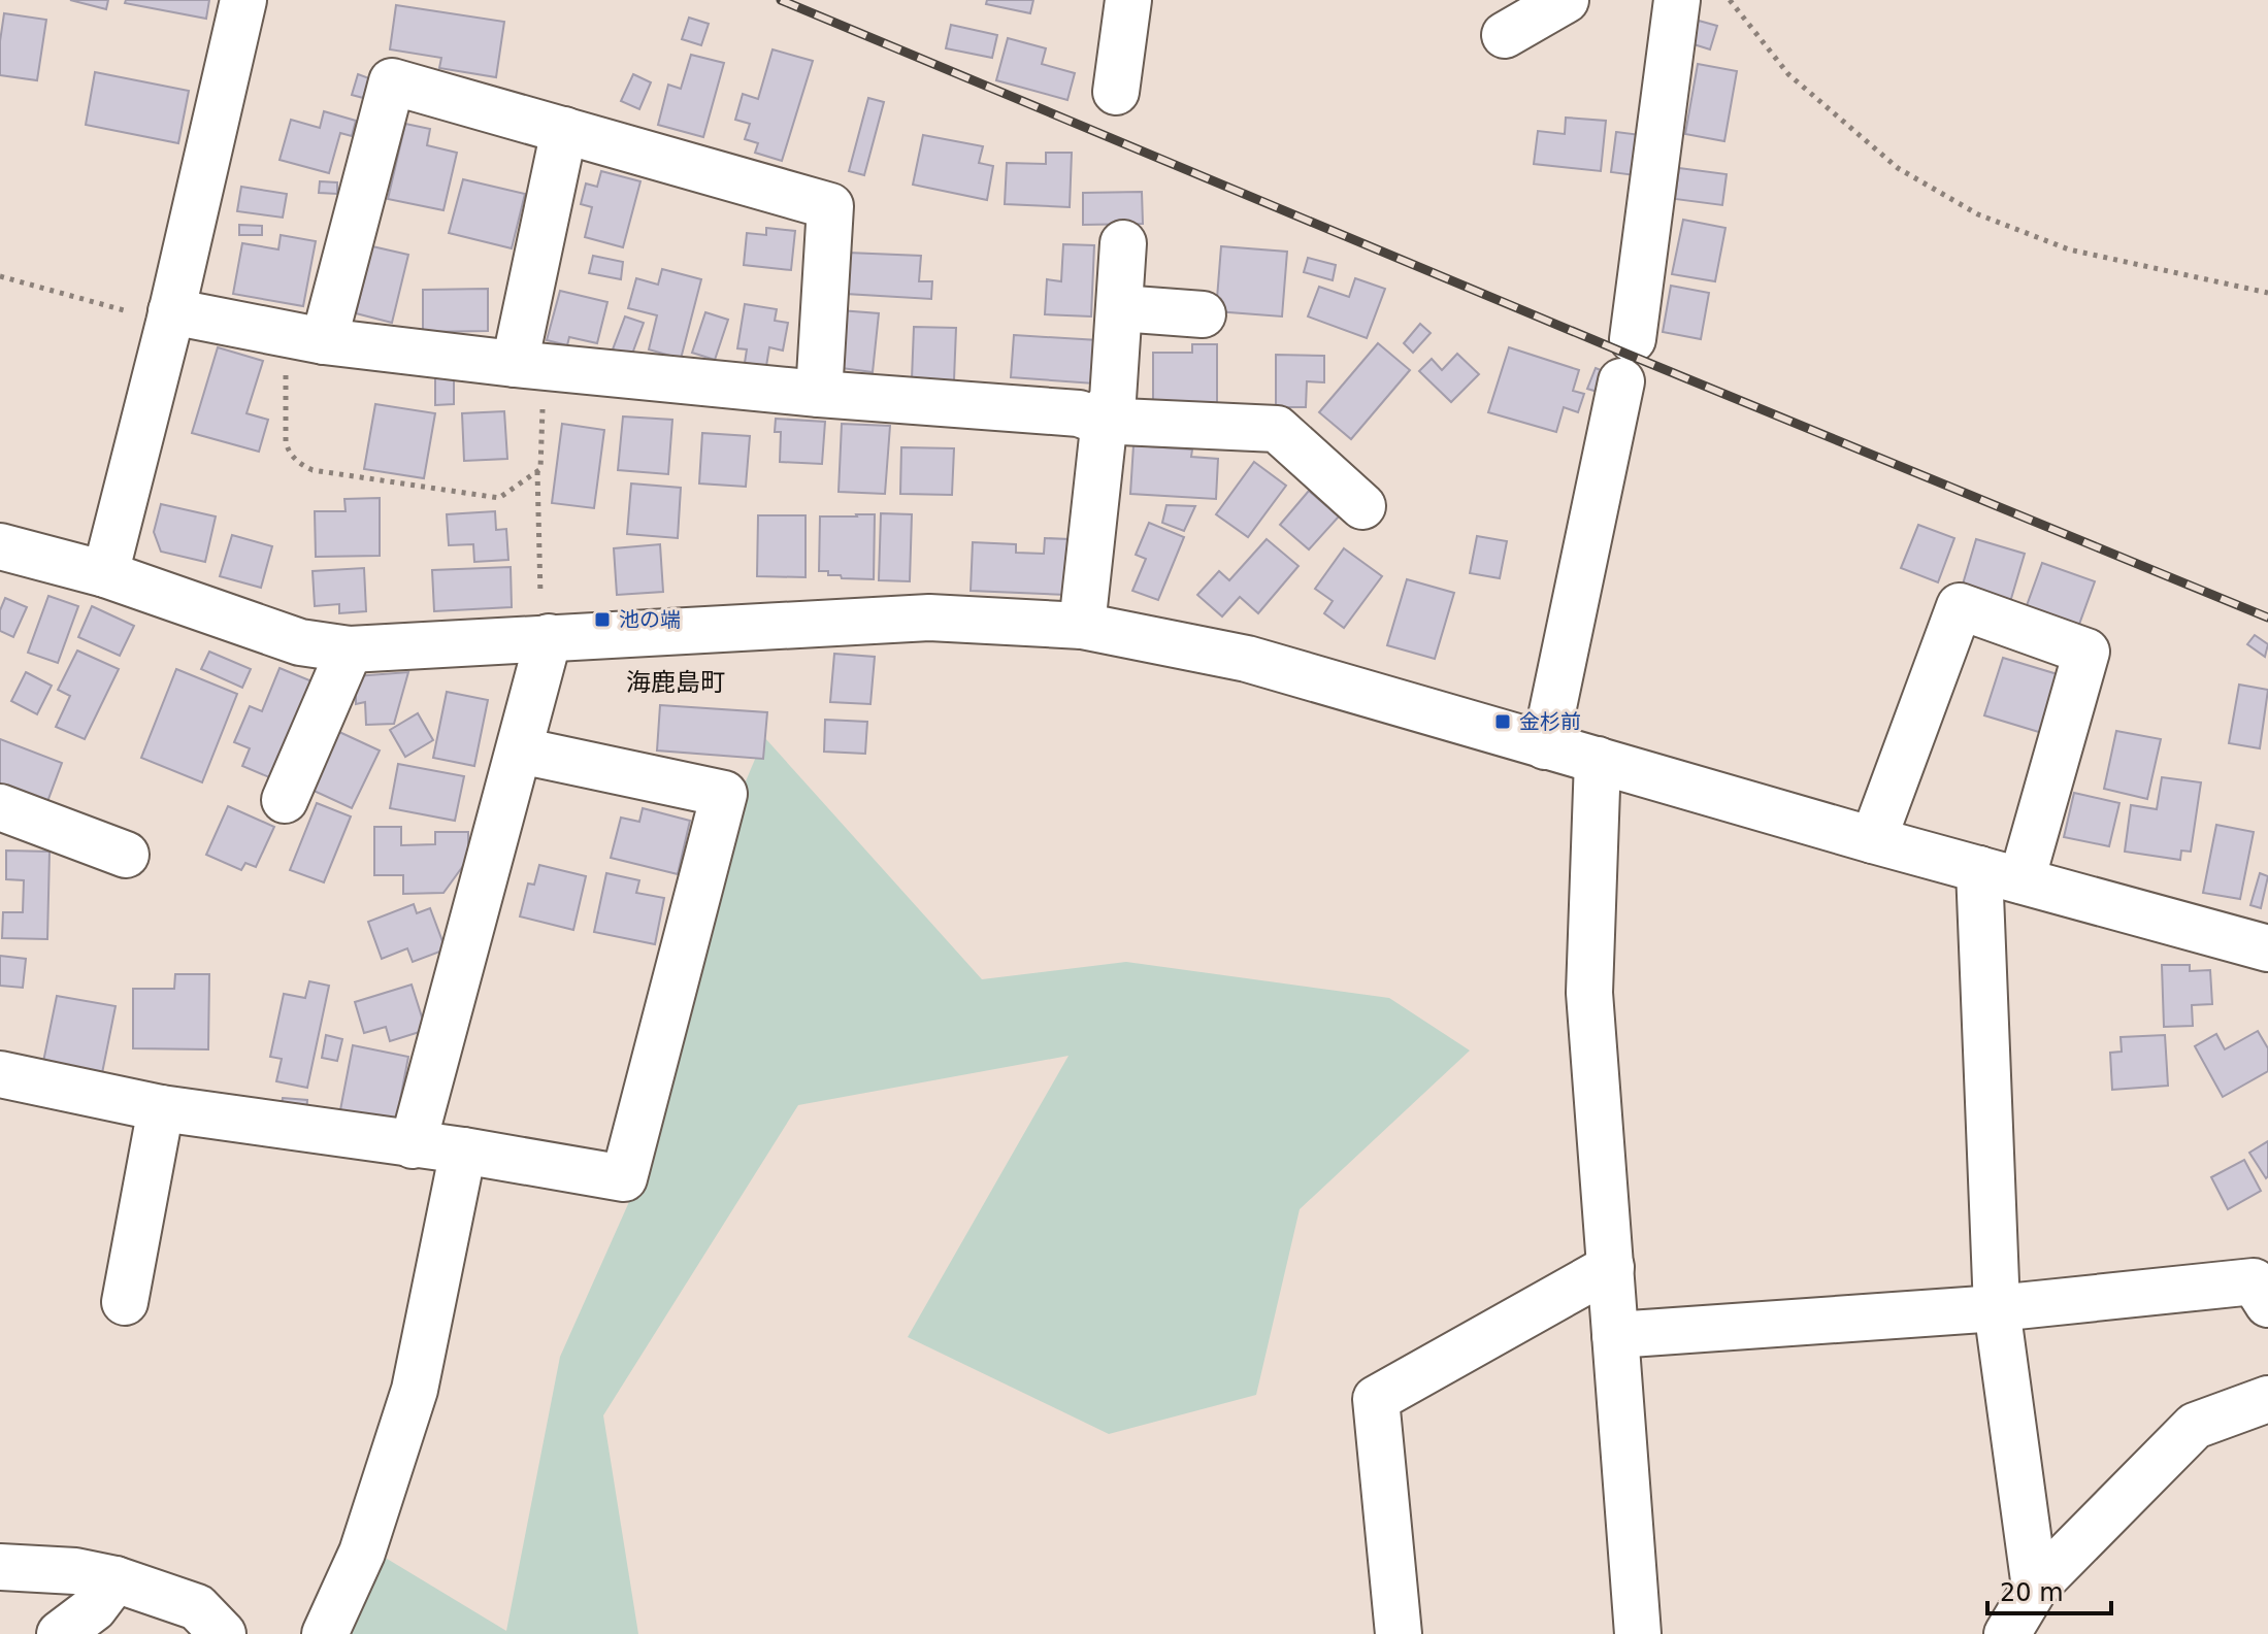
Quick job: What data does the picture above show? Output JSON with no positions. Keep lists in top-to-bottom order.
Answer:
{
  "districts": ["海鹿島町"],
  "places": {
    "transit": ["池の端", "金杉前"]
  },
  "scale_bar": "20 m"
}
